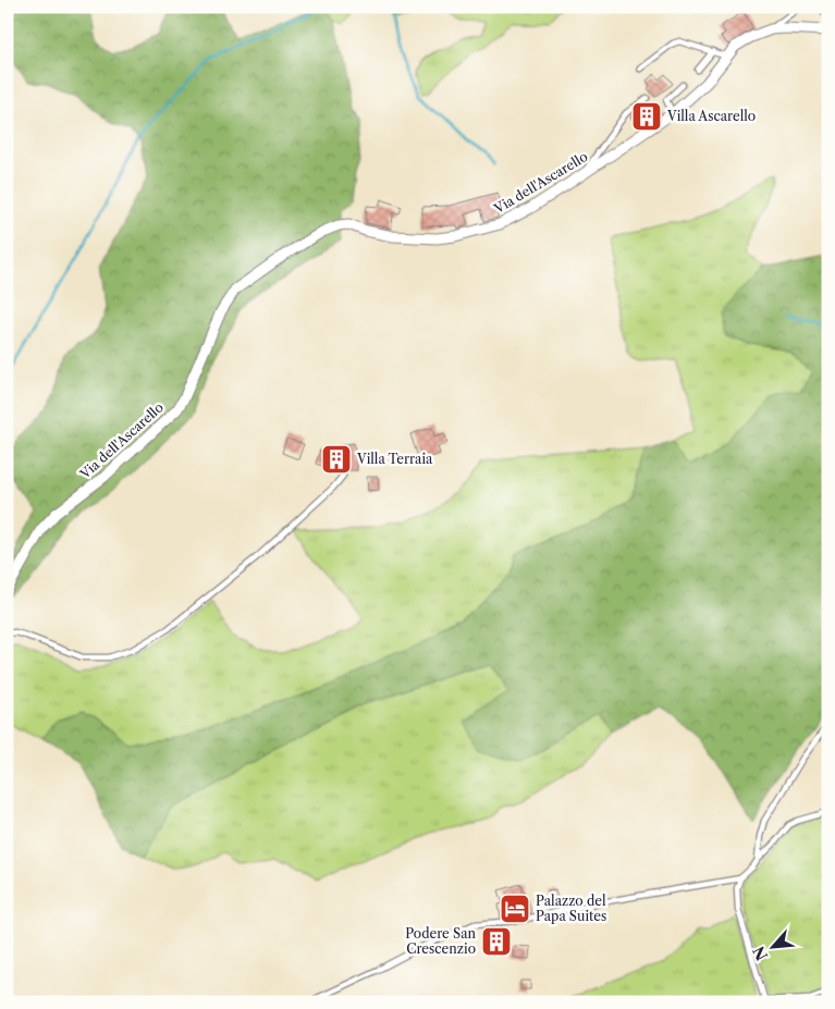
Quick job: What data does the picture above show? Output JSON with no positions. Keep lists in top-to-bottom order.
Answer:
{
  "streets": {
    "street": ["Via dell'Ascarello"]
  },
  "places": {
    "building": ["Villa Ascarello", "Villa Terraia", "Podere San Crescenzio"],
    "hotel": ["Palazzo del Papa Suites"]
  },
  "north": "bottom left"
}
